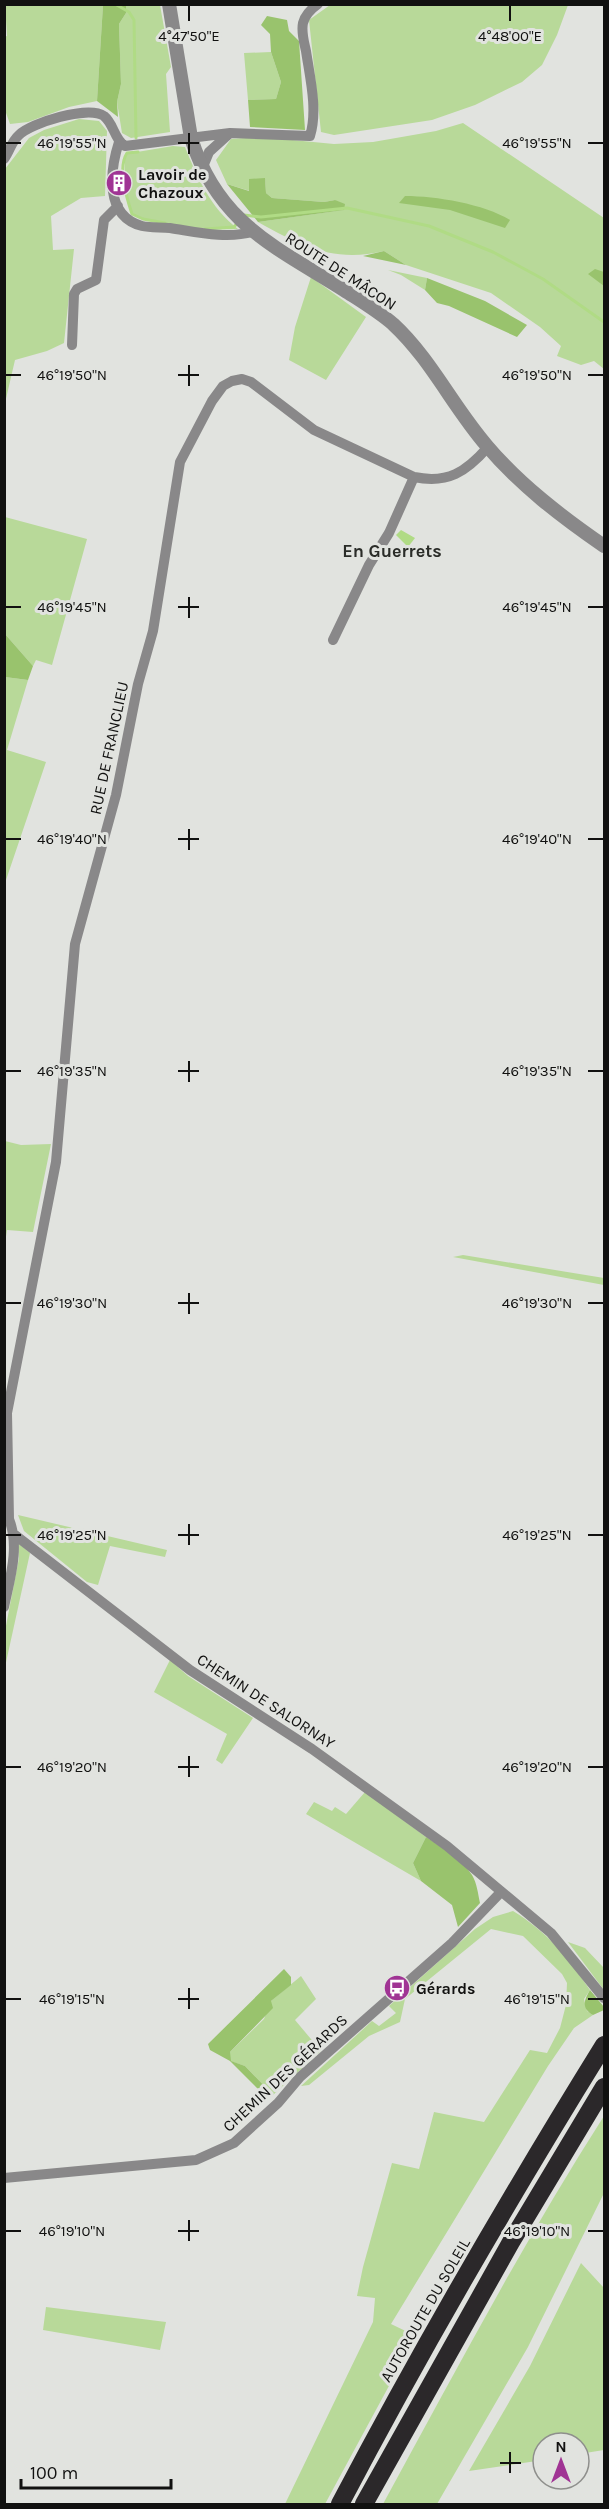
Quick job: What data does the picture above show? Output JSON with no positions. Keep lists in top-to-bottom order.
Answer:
{
  "streets": {
    "highway": ["AUTOROUTE DU SOLEIL"],
    "street": [
      "ROUTE DE MÂCON",
      "RUE DE FRANCLIEU",
      "CHEMIN DE SALORNAY",
      "CHEMIN DES GÉRARDS"
    ]
  },
  "crossings": [
    ["ROUTE DE MÂCON", "RUE DE FRANCLIEU"],
    ["RUE DE FRANCLIEU", "CHEMIN DE SALORNAY"],
    ["CHEMIN DE SALORNAY", "CHEMIN DES GÉRARDS"]
  ],
  "districts": ["En Guerrets"],
  "places": {
    "building": ["Lavoir de Chazoux"],
    "bus stop": ["Gérards"]
  },
  "scale_bar": "100 m",
  "north": "top",
  "coordinates": [
    "4°47'50\"E",
    "4°48'00\"E",
    "46°19'55\"N",
    "46°19'50\"N",
    "46°19'45\"N",
    "46°19'40\"N",
    "46°19'35\"N",
    "46°19'30\"N",
    "46°19'25\"N",
    "46°19'20\"N",
    "46°19'15\"N",
    "46°19'10\"N"
  ]
}
